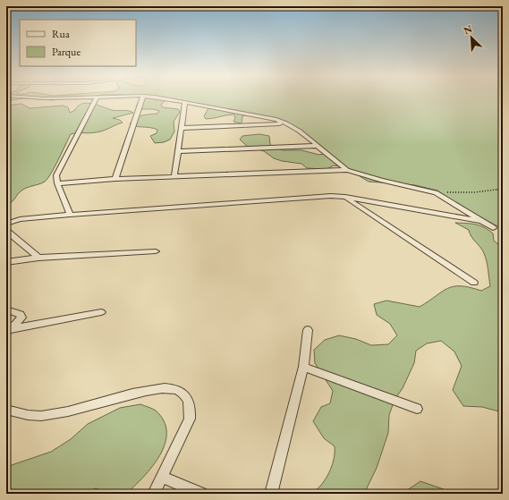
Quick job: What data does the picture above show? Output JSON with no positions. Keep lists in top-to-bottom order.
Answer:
{
  "legend": ["Rua", "Parque"],
  "north": "top left"
}
